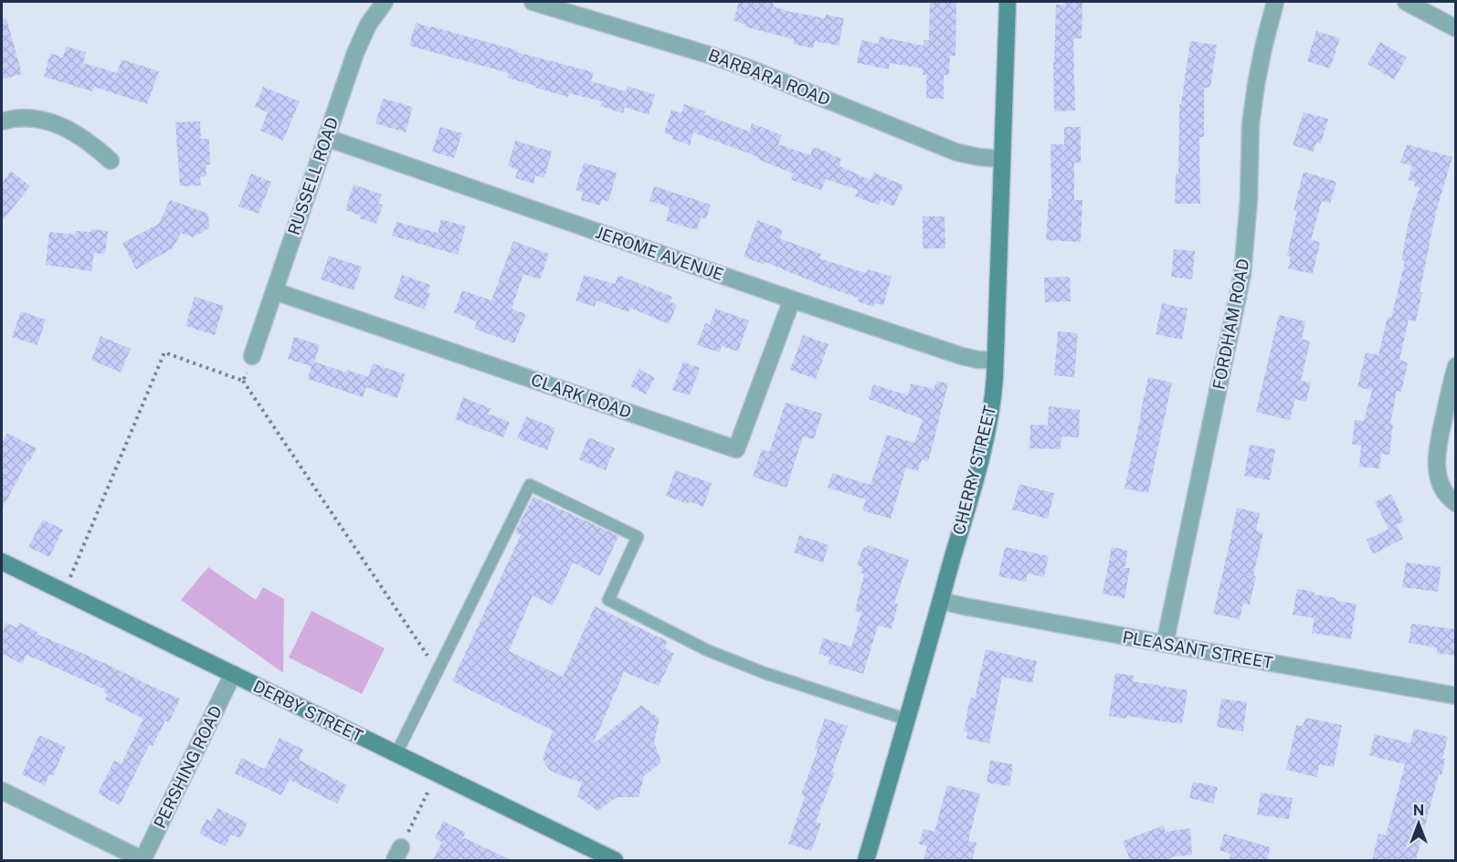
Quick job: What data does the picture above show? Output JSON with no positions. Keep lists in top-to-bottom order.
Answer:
{
  "streets": {
    "street": [
      "BARBARA ROAD",
      "RUSSELL ROAD",
      "JEROME AVENUE",
      "FORDHAM ROAD",
      "CLARK ROAD",
      "CHERRY STREET",
      "PLEASANT STREET",
      "DERBY STREET",
      "PERSHING ROAD"
    ]
  },
  "crossings": [
    ["BARBARA ROAD", "CHERRY STREET"],
    ["RUSSELL ROAD", "JEROME AVENUE"],
    ["RUSSELL ROAD", "CLARK ROAD"],
    ["JEROME AVENUE", "CLARK ROAD"],
    ["JEROME AVENUE", "CHERRY STREET"],
    ["FORDHAM ROAD", "PLEASANT STREET"],
    ["CHERRY STREET", "PLEASANT STREET"],
    ["DERBY STREET", "PERSHING ROAD"]
  ],
  "north": "top"
}
